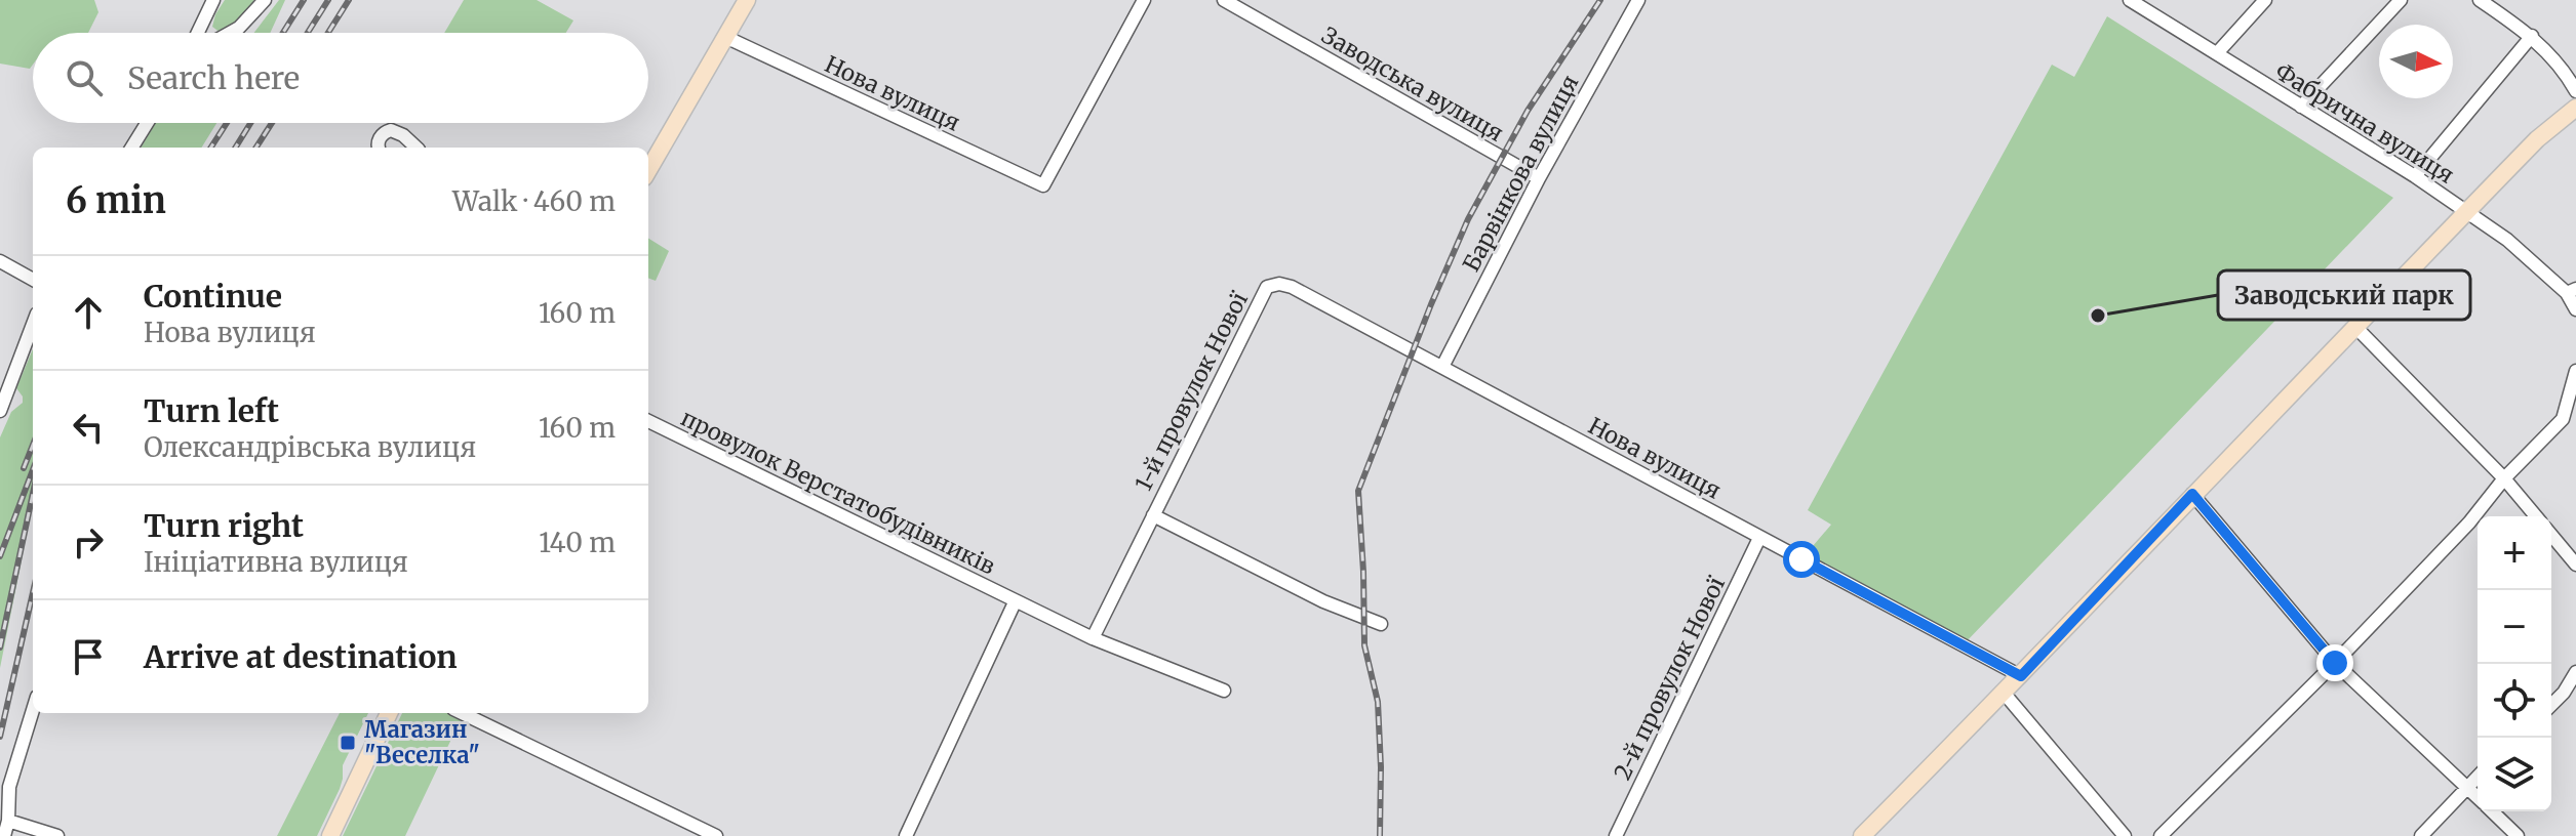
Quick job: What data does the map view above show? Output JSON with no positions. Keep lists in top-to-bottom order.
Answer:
{
  "streets": {
    "street": [
      "Заводська вулиця",
      "Нова вулиця",
      "Фабрична вулиця",
      "Барвінкова вулиця",
      "1-й провулок Нової",
      "провулок Верстатобудівників",
      "2-й провулок Нової"
    ]
  },
  "crossings": [
    ["Заводська вулиця", "Барвінкова вулиця"],
    ["Нова вулиця", "Барвінкова вулиця"],
    ["Нова вулиця", "1-й провулок Нової"],
    ["Нова вулиця", "2-й провулок Нової"],
    ["1-й провулок Нової", "провулок Верстатобудівників"]
  ],
  "places": {
    "other": ["Заводський парк"],
    "transit": ["Магазин \"Веселка\""]
  },
  "north": "right",
  "page": {
    "search": "Search here",
    "heading": ["6 min", "Walk · 460 m"],
    "list": [
      ["Continue", "Нова вулиця", "160 m"],
      ["Turn left", "Олександрівська вулиця", "160 m"],
      ["Turn right", "Ініціативна вулиця", "140 m"],
      "Arrive at destination"
    ],
    "map_buttons": ["+", "−"]
  }
}
